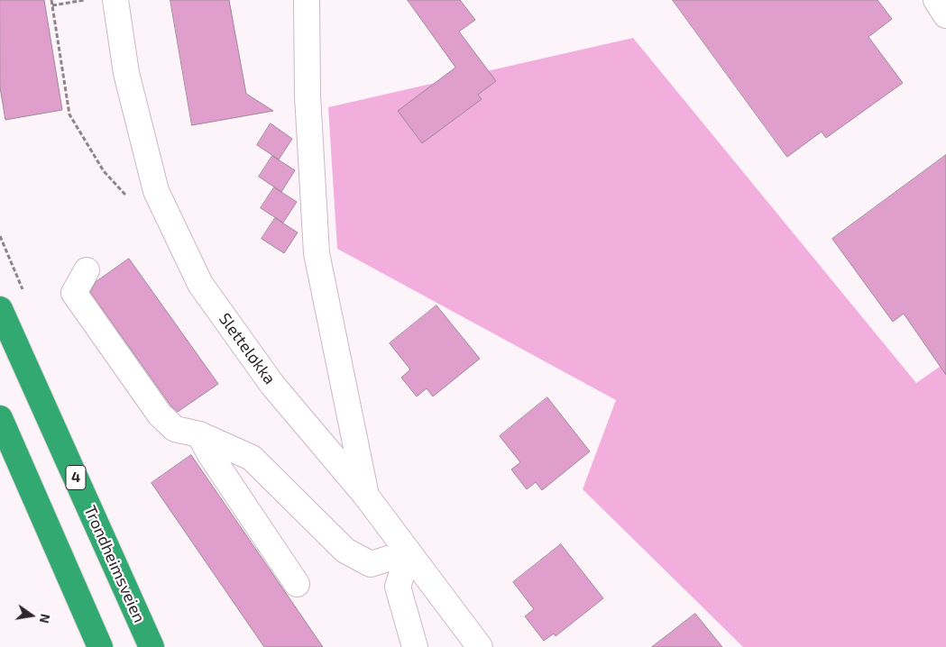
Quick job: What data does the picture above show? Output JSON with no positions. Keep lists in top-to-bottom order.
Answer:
{
  "streets": {
    "highway": ["4", "Trondheimsveien"],
    "street": ["Sletteløkka"]
  },
  "north": "right"
}
